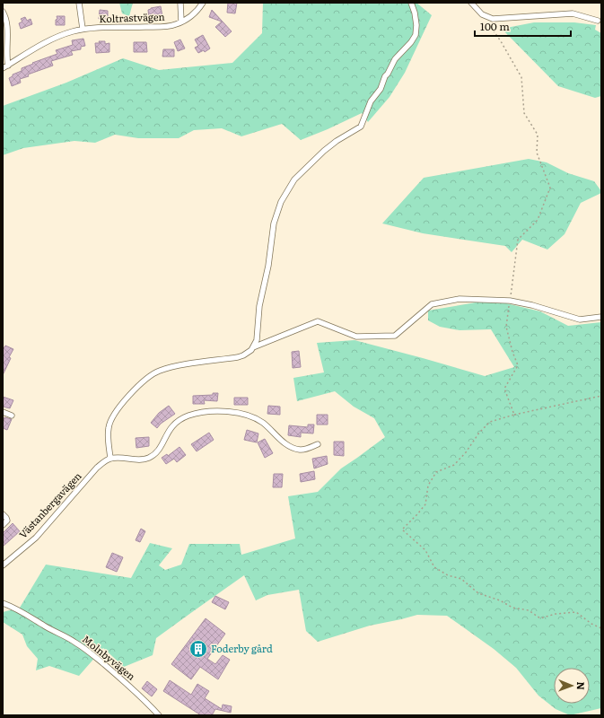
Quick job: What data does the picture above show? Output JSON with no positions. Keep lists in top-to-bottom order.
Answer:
{
  "streets": {
    "street": ["Koltrastvägen", "Västanbergavägen", "Molnbyvägen"]
  },
  "places": {
    "building": ["Foderby gård"]
  },
  "scale_bar": "100 m",
  "north": "right"
}
